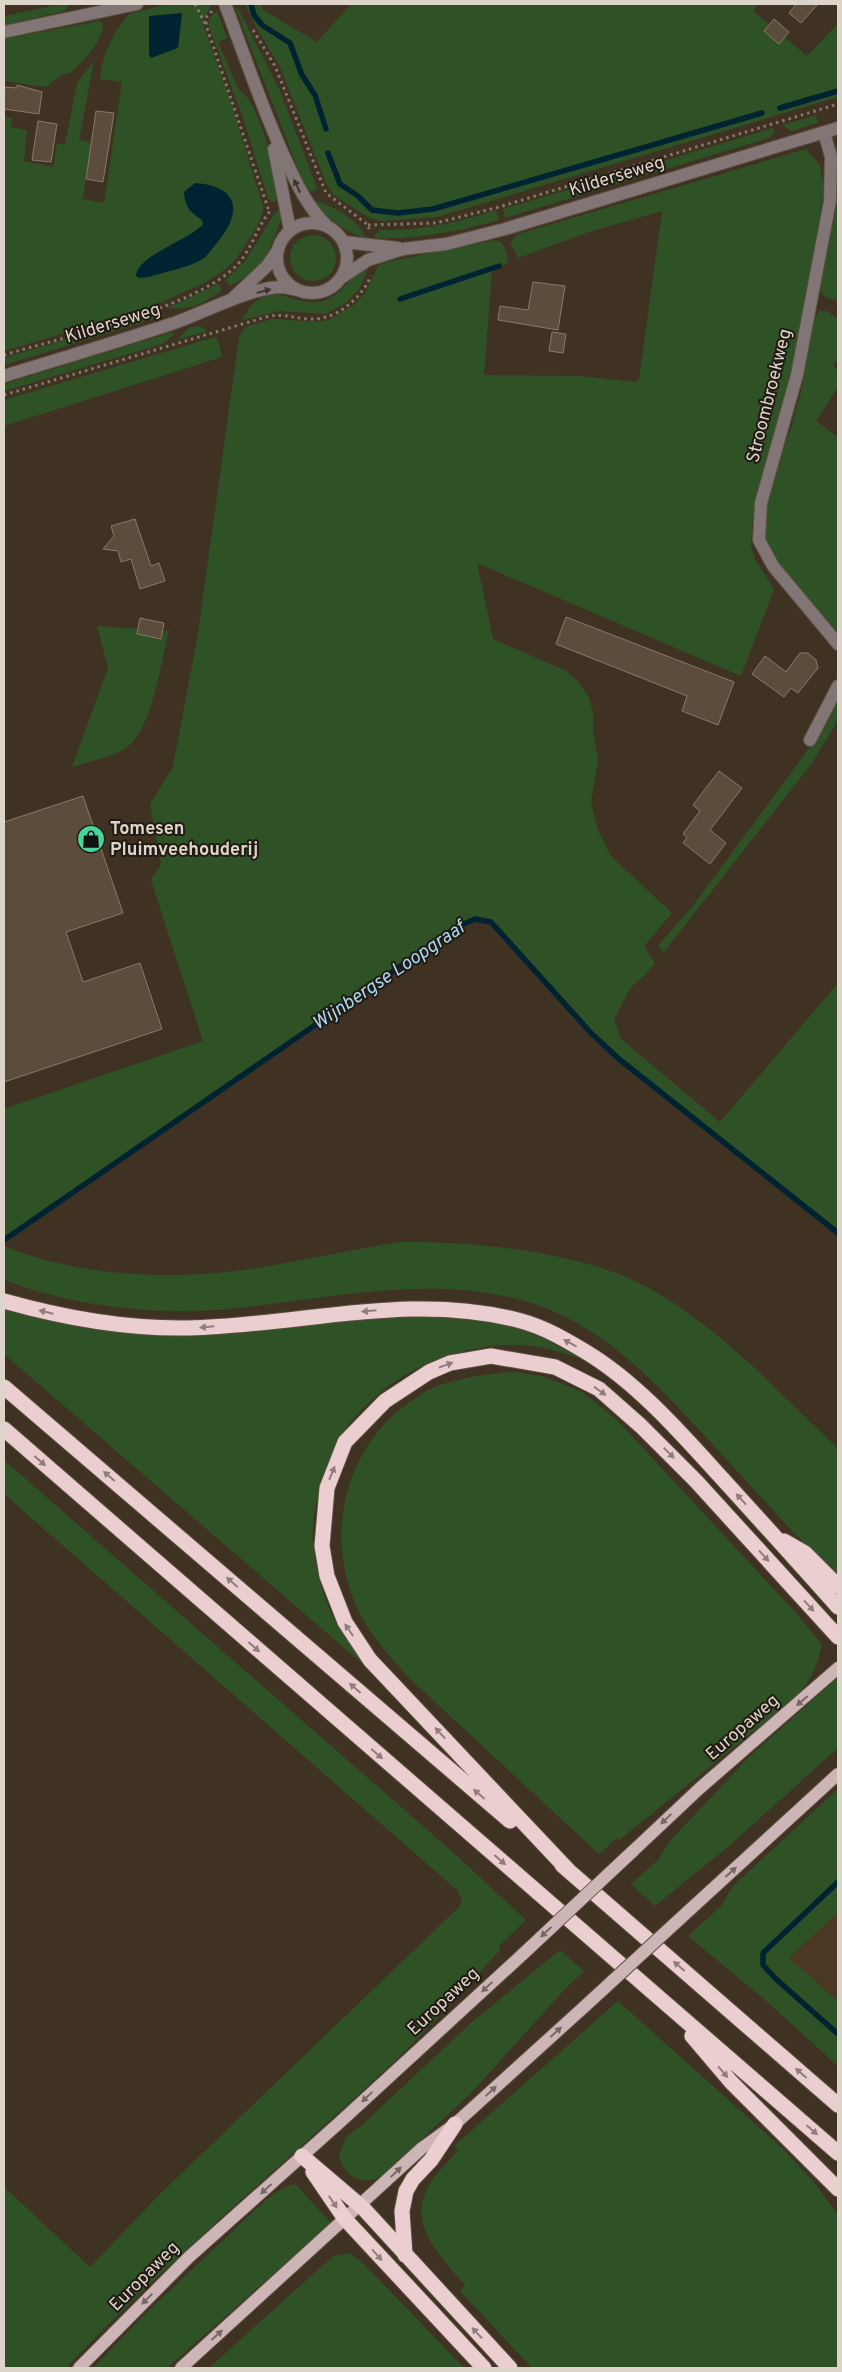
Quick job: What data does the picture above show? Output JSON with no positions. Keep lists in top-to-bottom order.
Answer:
{
  "streets": {
    "main road": ["Europaweg"],
    "street": ["Kilderseweg", "Stroombroekweg"]
  },
  "crossings": [
    ["Kilderseweg", "Stroombroekweg"]
  ],
  "water": ["Wijnbergse Loopgraaf"],
  "places": {
    "shop": ["Tomesen Pluimveehouderij"]
  }
}
